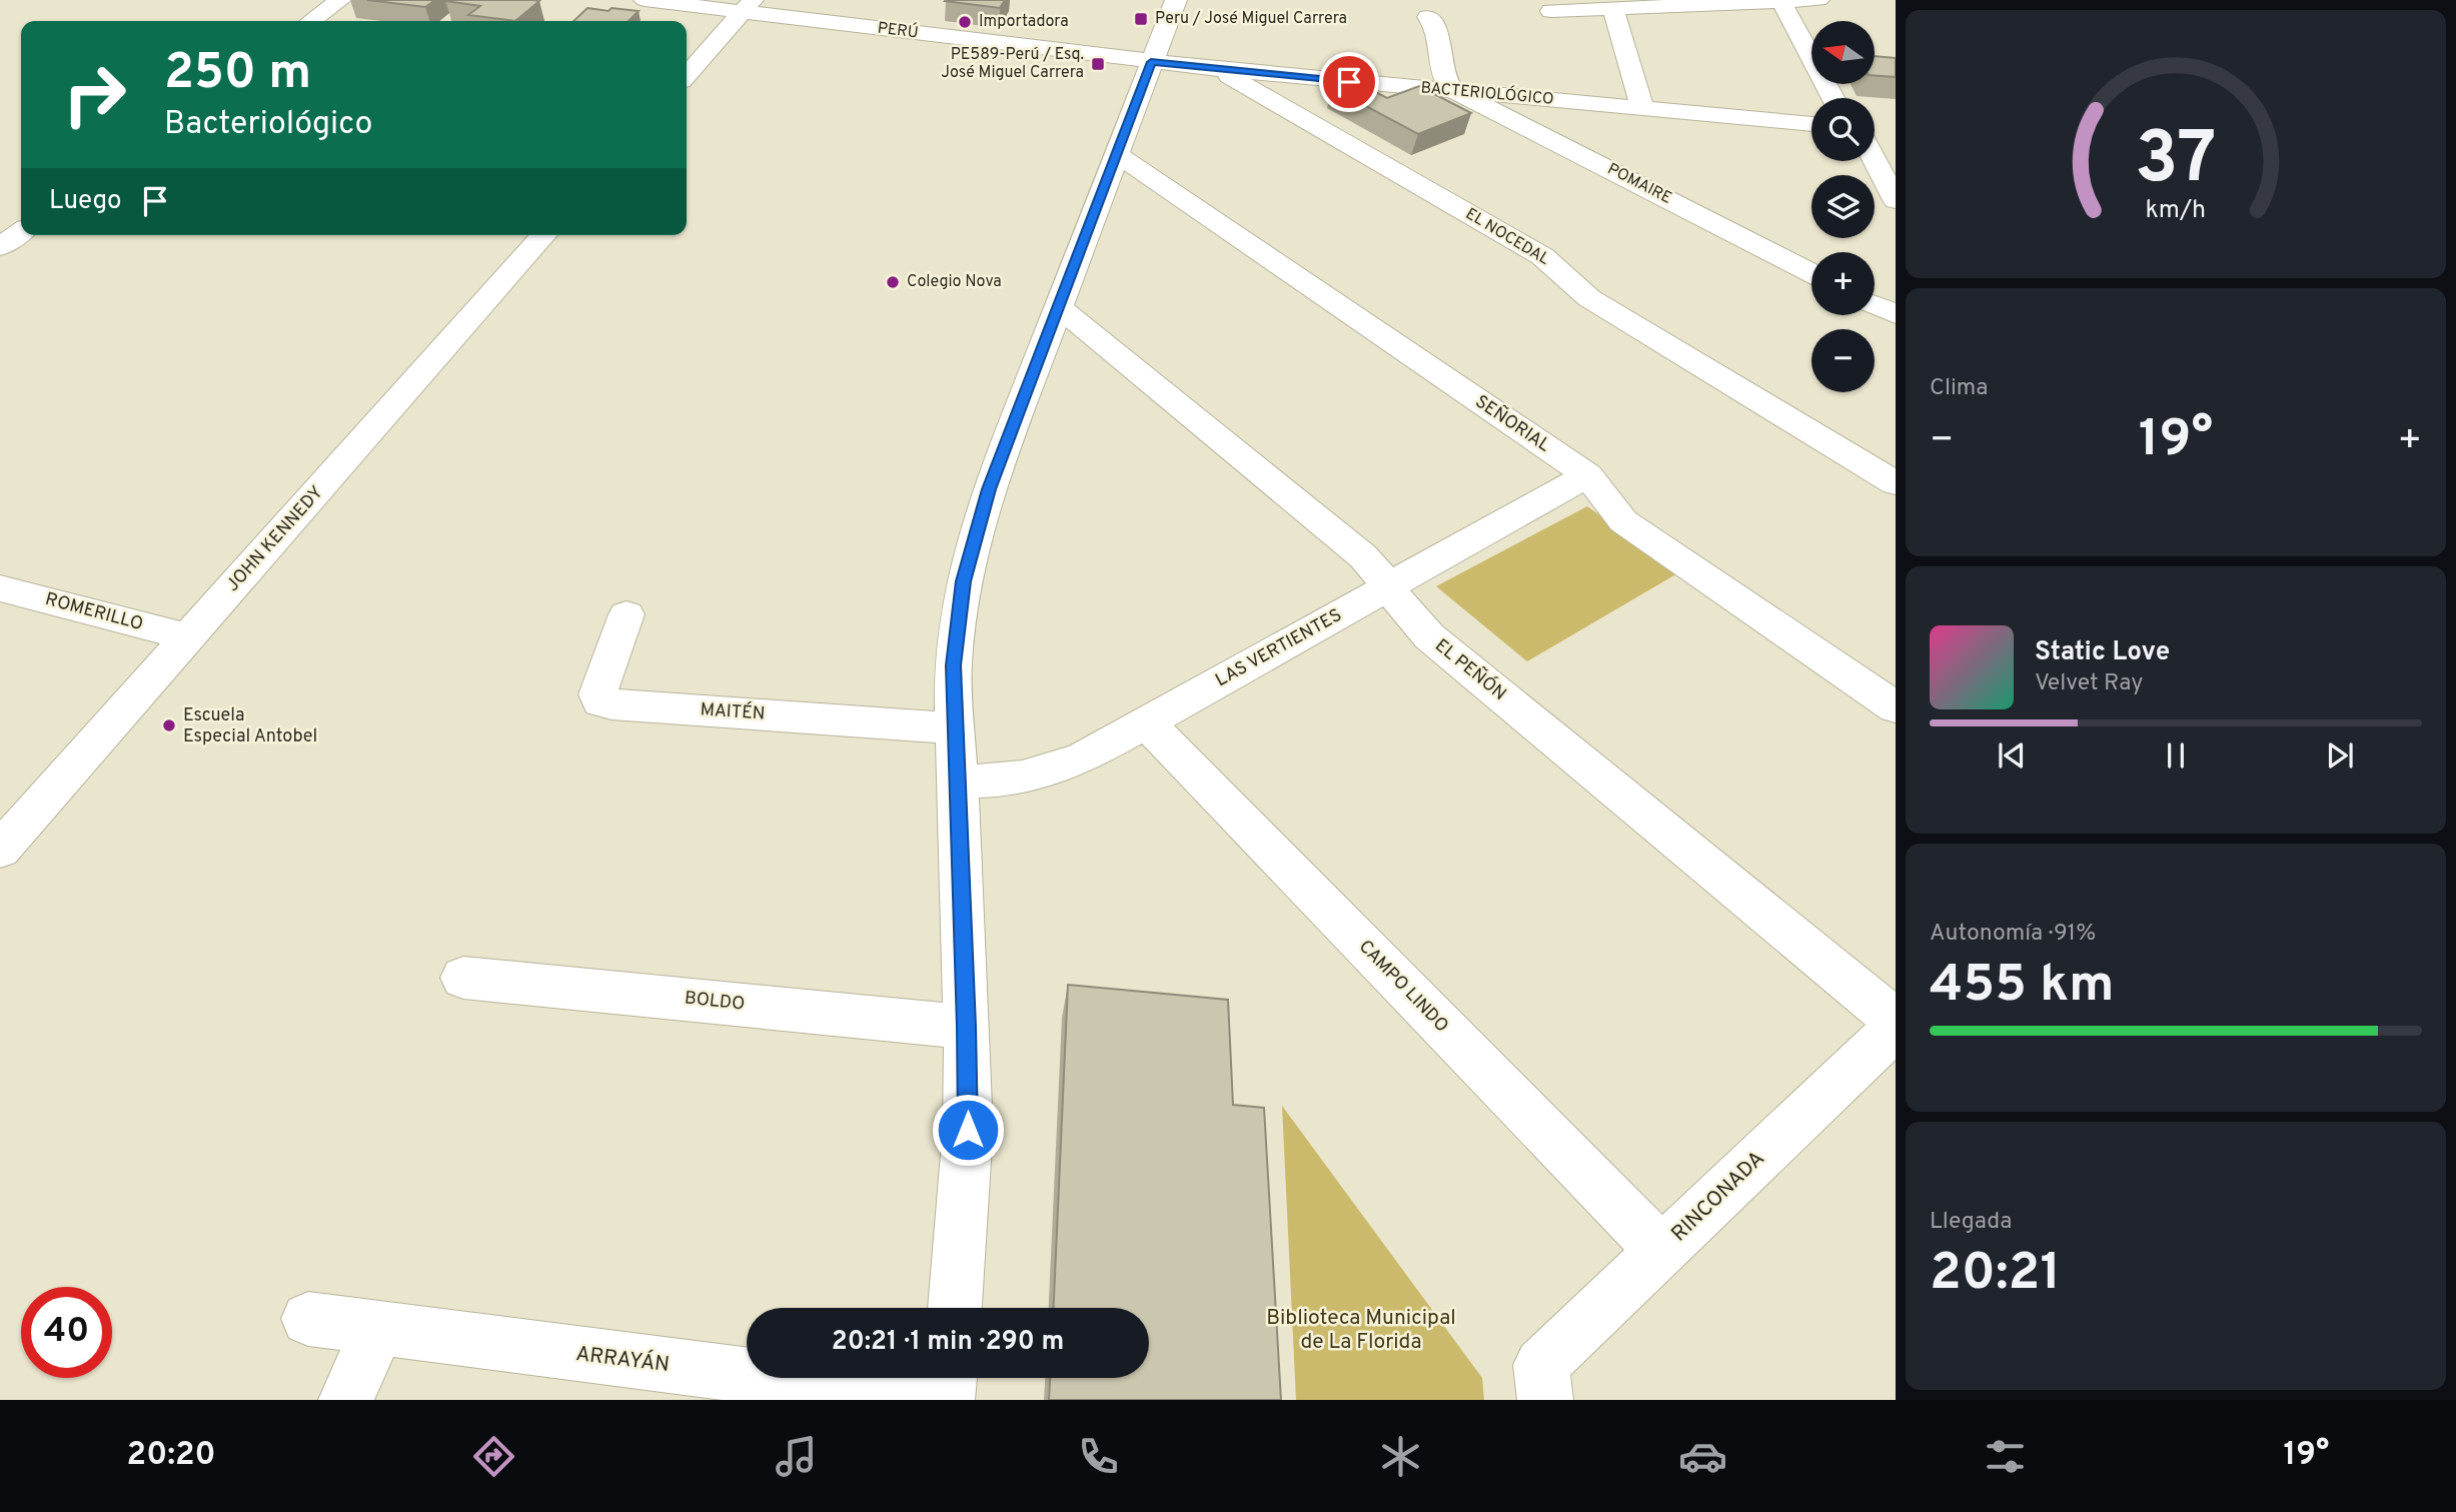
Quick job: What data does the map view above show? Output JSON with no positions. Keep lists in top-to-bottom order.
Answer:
{
  "streets": {
    "street": [
      "PERÚ",
      "BACTERIOLÓGICO",
      "POMAIRE",
      "EL NOCEDAL",
      "SEÑORIAL",
      "JOHN KENNEDY",
      "ROMERILLO",
      "LAS VERTIENTES",
      "EL PEÑÓN",
      "MAITÉN",
      "CAMPO LINDO",
      "BOLDO",
      "RINCONADA",
      "ARRAYÁN"
    ]
  },
  "crossings": [
    ["PERÚ", "BACTERIOLÓGICO"],
    ["BACTERIOLÓGICO", "POMAIRE"],
    ["BACTERIOLÓGICO", "EL NOCEDAL"],
    ["SEÑORIAL", "LAS VERTIENTES"],
    ["JOHN KENNEDY", "ROMERILLO"],
    ["LAS VERTIENTES", "EL PEÑÓN"],
    ["LAS VERTIENTES", "CAMPO LINDO"],
    ["CAMPO LINDO", "RINCONADA"]
  ],
  "parks": ["Biblioteca Municipal de La Florida"],
  "places": {
    "transit": ["Peru / José Miguel Carrera", "PE589-Perú / Esq. José Miguel Carrera"],
    "other": ["Importadora", "Colegio Nova", "Escuela Especial Antobel"]
  },
  "north": "left",
  "page": {
    "map_buttons": ["+", "−"],
    "turn": ["250 m", "Bacteriológico"],
    "then": "Luego",
    "tile": [
      "Clima",
      ["Autonomía · 91%", "455 km"],
      ["Llegada", "20:21"]
    ],
    "heat": ["−", "19°", "+"],
    "song": ["Static Love", "Velvet Ray"],
    "limit": "40",
    "trip": "20:21 · 1 min · 290 m",
    "tabs": ["20:20", "19°"],
    "gauge": ["37", "km/h"]
  }
}
